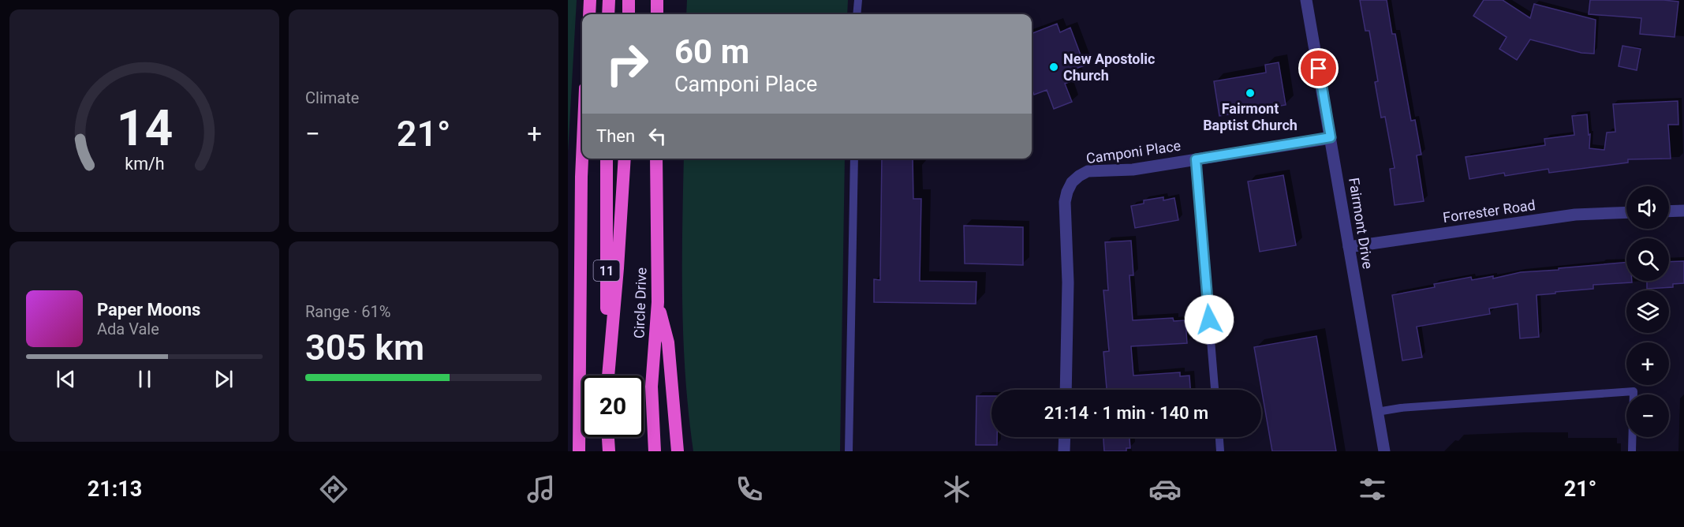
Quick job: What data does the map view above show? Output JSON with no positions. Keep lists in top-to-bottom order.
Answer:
{
  "streets": {
    "highway": ["11", "Circle Drive"],
    "street": ["Camponi Place", "Forrester Road", "Fairmont Drive"]
  },
  "crossings": [
    ["Camponi Place", "Fairmont Drive"],
    ["Forrester Road", "Fairmont Drive"]
  ],
  "places": ["New Apostolic Church", "Fairmont Baptist Church"],
  "page": {
    "tile": [
      "Climate",
      ["Range · 61%", "305 km"]
    ],
    "turn": ["60 m", "Camponi Place"],
    "then": "Then",
    "heat": ["−", "21°", "+"],
    "map_buttons": ["+", "−"],
    "song": ["Paper Moons", "Ada Vale"],
    "limit": "20",
    "trip": "21:14 · 1 min · 140 m",
    "tabs": ["21:13", "21°"],
    "gauge": ["14", "km/h"]
  }
}
